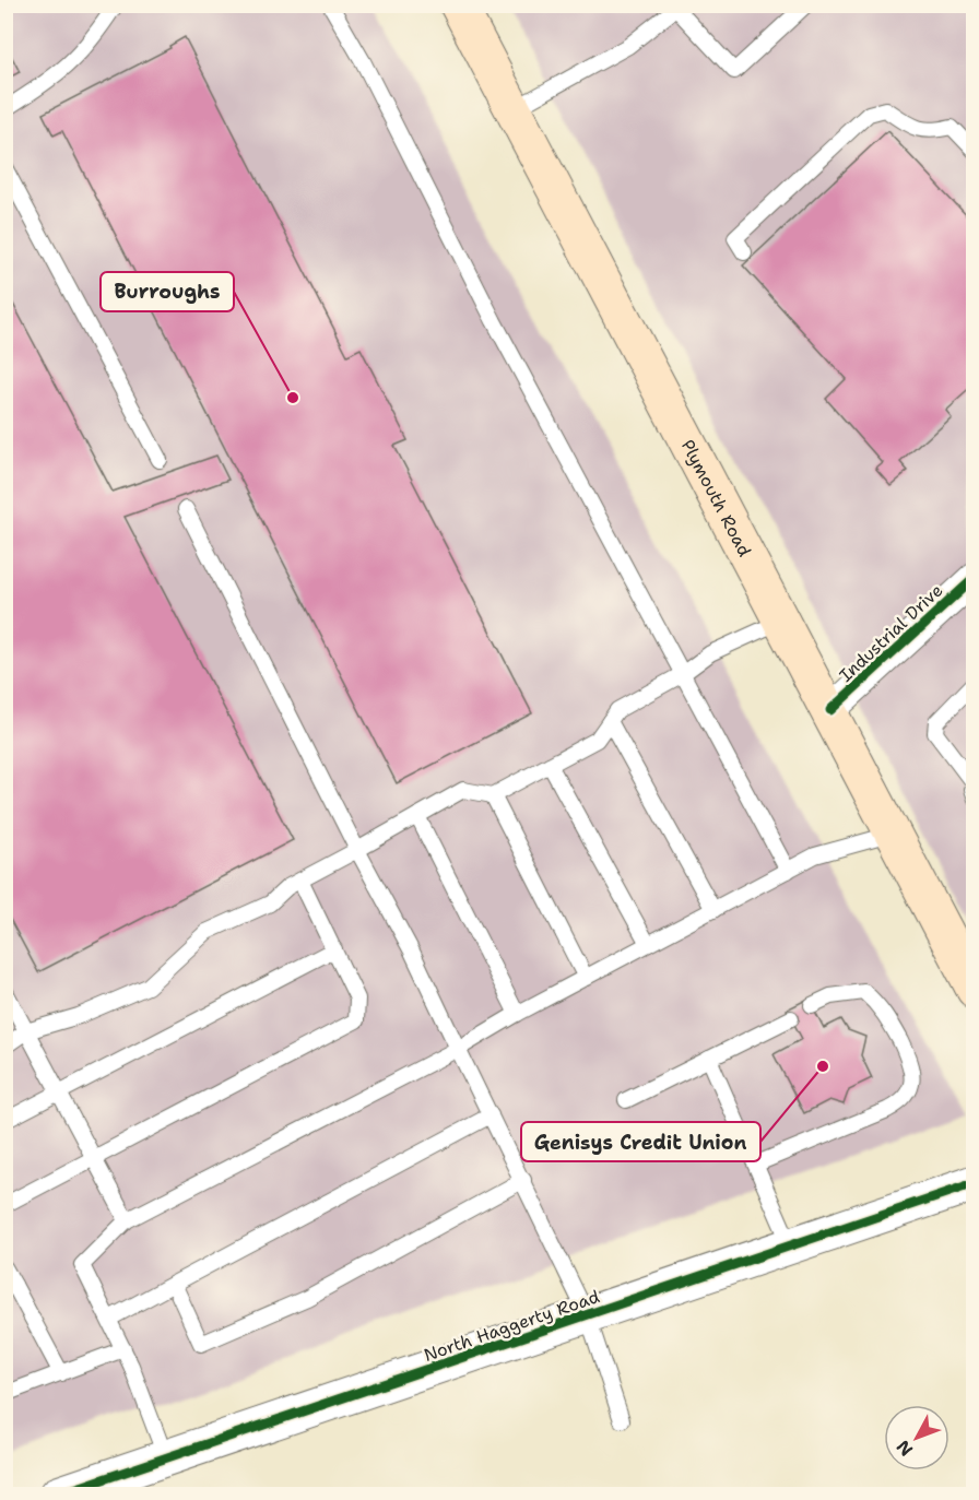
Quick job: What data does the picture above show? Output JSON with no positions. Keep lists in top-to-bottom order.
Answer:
{
  "streets": {
    "main road": ["Plymouth Road"],
    "street": ["Industrial Drive", "North Haggerty Road"]
  },
  "crossings": [
    ["Plymouth Road", "Industrial Drive"]
  ],
  "places": ["Burroughs", "Genisys Credit Union"],
  "north": "bottom left"
}
